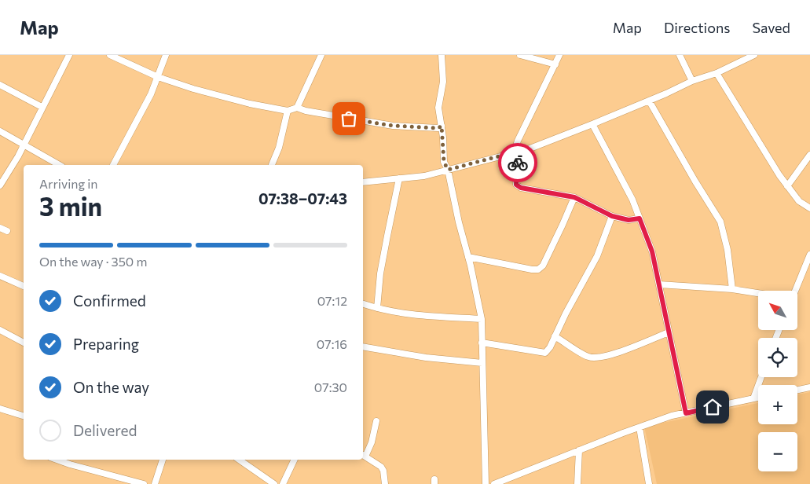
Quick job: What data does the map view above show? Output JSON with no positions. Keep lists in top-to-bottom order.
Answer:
{
  "north": "top left",
  "page": {
    "header": "Map",
    "nav": ["Map", "Directions", "Saved"],
    "heading": ["3 min", "Arriving in", "07:38–07:43"],
    "bar": "On the way · 350 m",
    "list": [
      ["Confirmed", "07:12"],
      ["Preparing", "07:16"],
      ["On the way", "07:30"],
      "Delivered"
    ],
    "map_buttons": ["+", "−"]
  }
}
